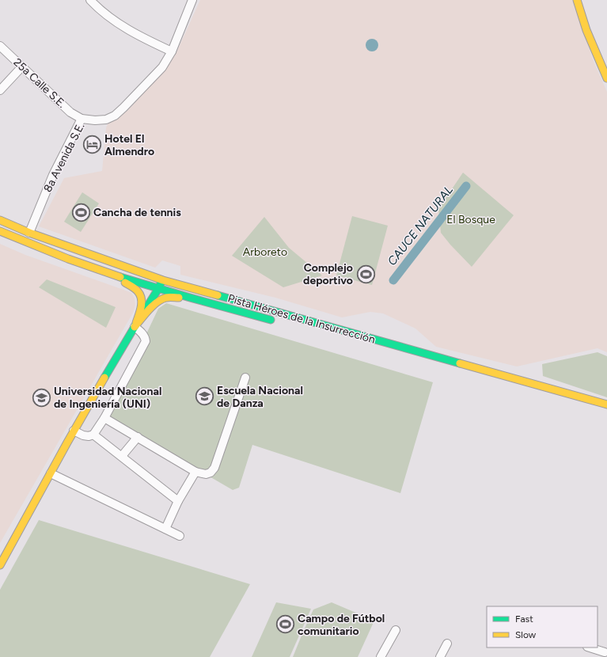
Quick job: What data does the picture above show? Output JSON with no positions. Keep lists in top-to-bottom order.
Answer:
{
  "streets": {
    "main road": ["Pista Héroes de la Insurrección"],
    "street": ["25a Calle S.E.", "8a Avenida S.E."]
  },
  "crossings": [
    ["25a Calle S.E.", "8a Avenida S.E."],
    ["8a Avenida S.E.", "Pista Héroes de la Insurrección"]
  ],
  "water": ["CAUCE NATURAL"],
  "parks": ["El Bosque", "Arboreto"],
  "places": {
    "hotel": ["Hotel El Almendro"],
    "sports": ["Cancha de tennis", "Complejo deportivo", "Campo de Fútbol comunitario"],
    "school or university": ["Escuela Nacional de Danza", "Universidad Nacional de Ingeniería (UNI)"]
  },
  "legend": ["Fast", "Slow"]
}
